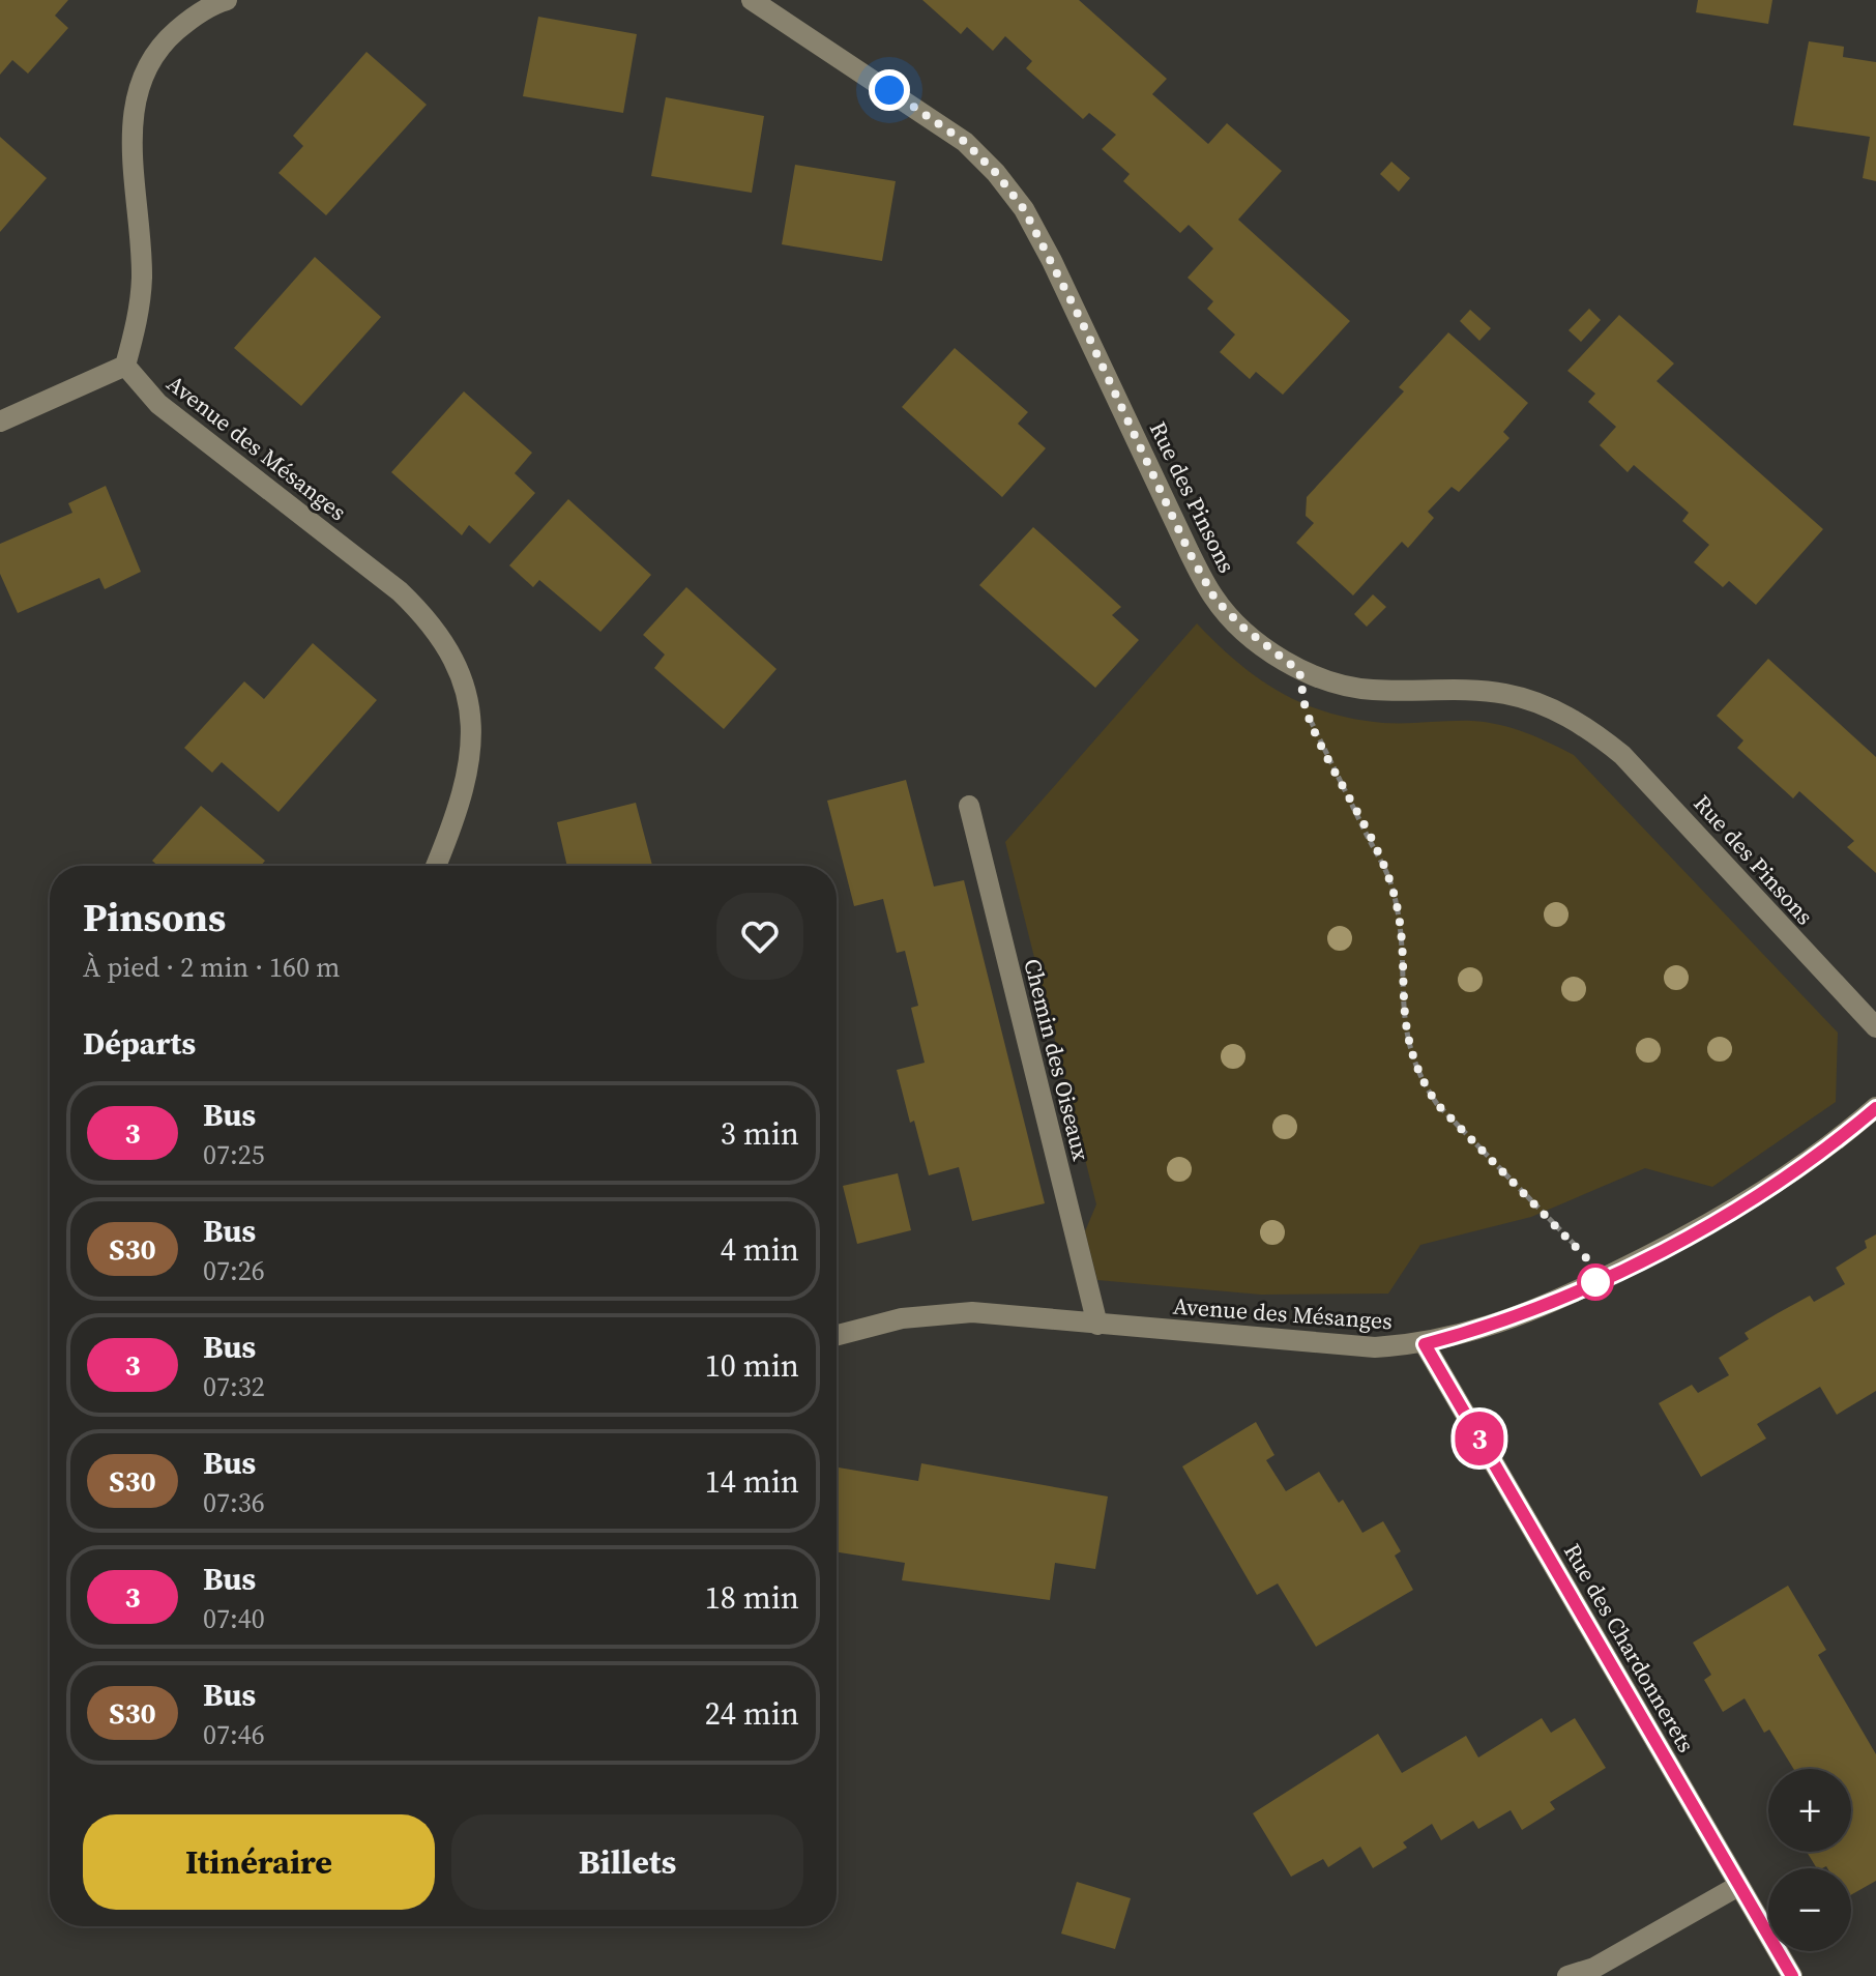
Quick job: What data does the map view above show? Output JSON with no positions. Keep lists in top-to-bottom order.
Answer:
{
  "streets": {
    "street": [
      "Avenue des Mésanges",
      "Rue des Pinsons",
      "Chemin des Oiseaux",
      "Rue des Chardonnerets"
    ]
  },
  "crossings": [
    ["Avenue des Mésanges", "Chemin des Oiseaux"],
    ["Avenue des Mésanges", "Rue des Chardonnerets"]
  ],
  "lines": ["bus line 3"],
  "page": {
    "on_map": "3",
    "heading": [
      ["Pinsons", "À pied · 2 min · 160 m"],
      "Départs"
    ],
    "list": [
      {
        "mark": "3",
        "name": "Bus",
        "note": "07:25",
        "value": "3 min"
      },
      {
        "mark": "S30",
        "name": "Bus",
        "note": "07:26",
        "value": "4 min"
      },
      {
        "mark": "3",
        "name": "Bus",
        "note": "07:32",
        "value": "10 min"
      },
      {
        "mark": "S30",
        "name": "Bus",
        "note": "07:36",
        "value": "14 min"
      },
      {
        "mark": "3",
        "name": "Bus",
        "note": "07:40",
        "value": "18 min"
      },
      {
        "mark": "S30",
        "name": "Bus",
        "note": "07:46",
        "value": "24 min"
      }
    ],
    "map_buttons": ["+", "−"],
    "buttons": ["Itinéraire", "Billets"]
  }
}
